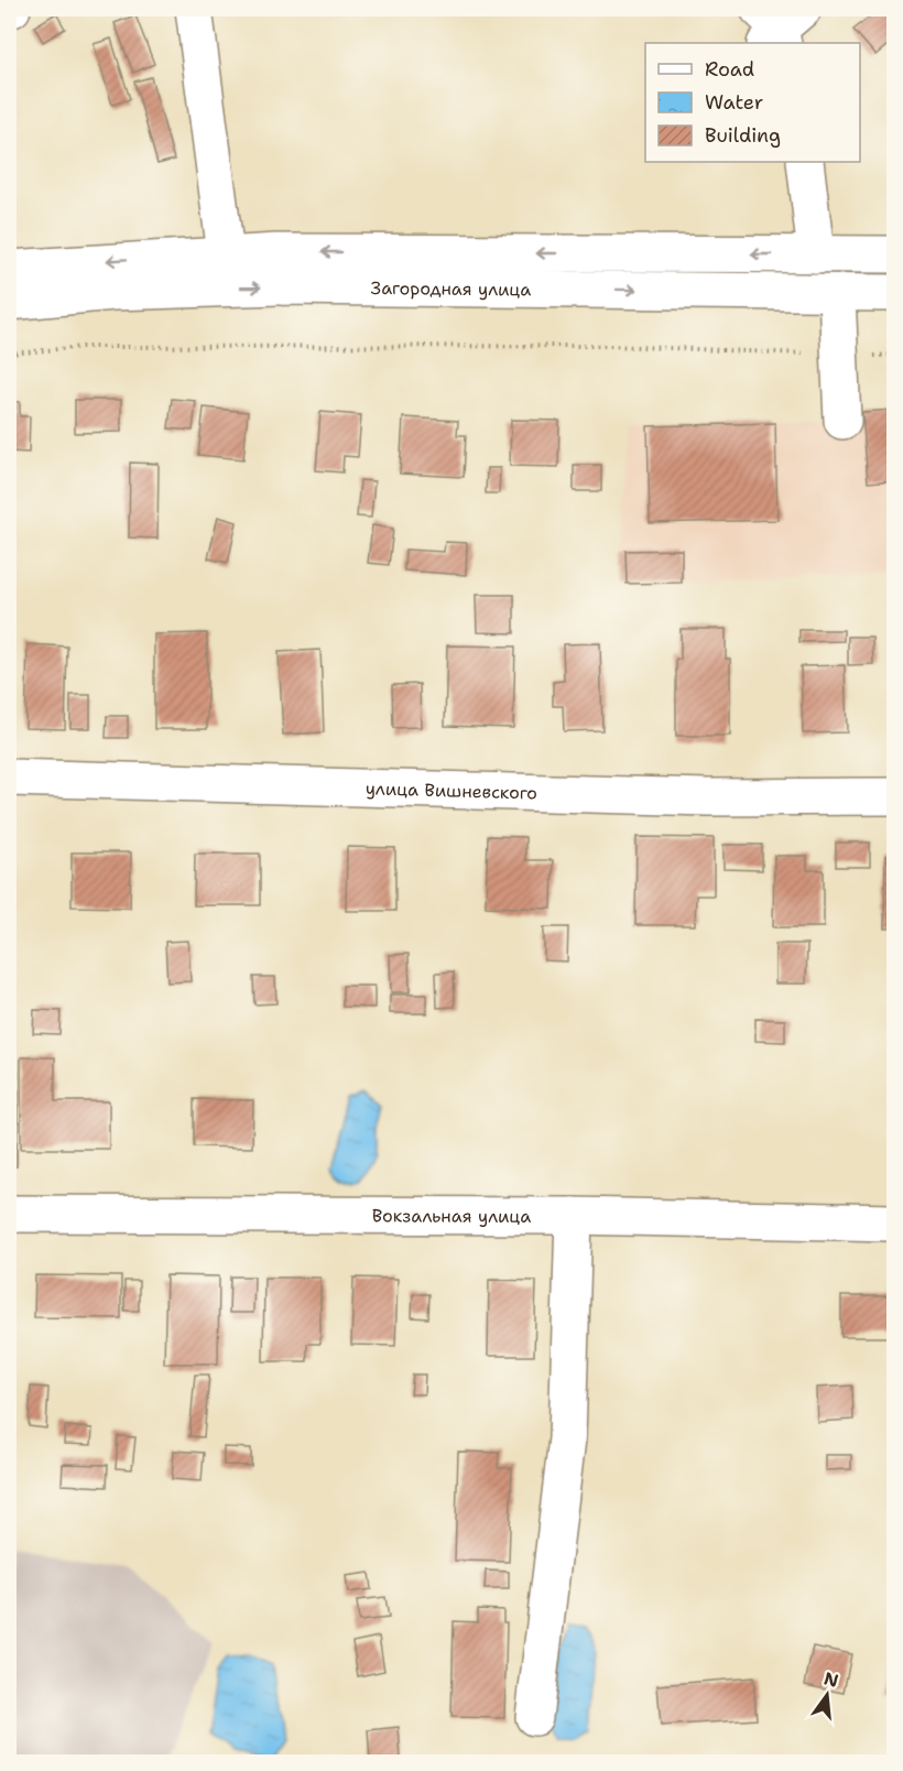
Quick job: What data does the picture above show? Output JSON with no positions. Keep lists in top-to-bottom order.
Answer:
{
  "streets": {
    "main road": ["Загородная улица", "улица Вишневского", "Вокзальная улица"]
  },
  "legend": ["Road", "Water", "Building"],
  "north": "top"
}
